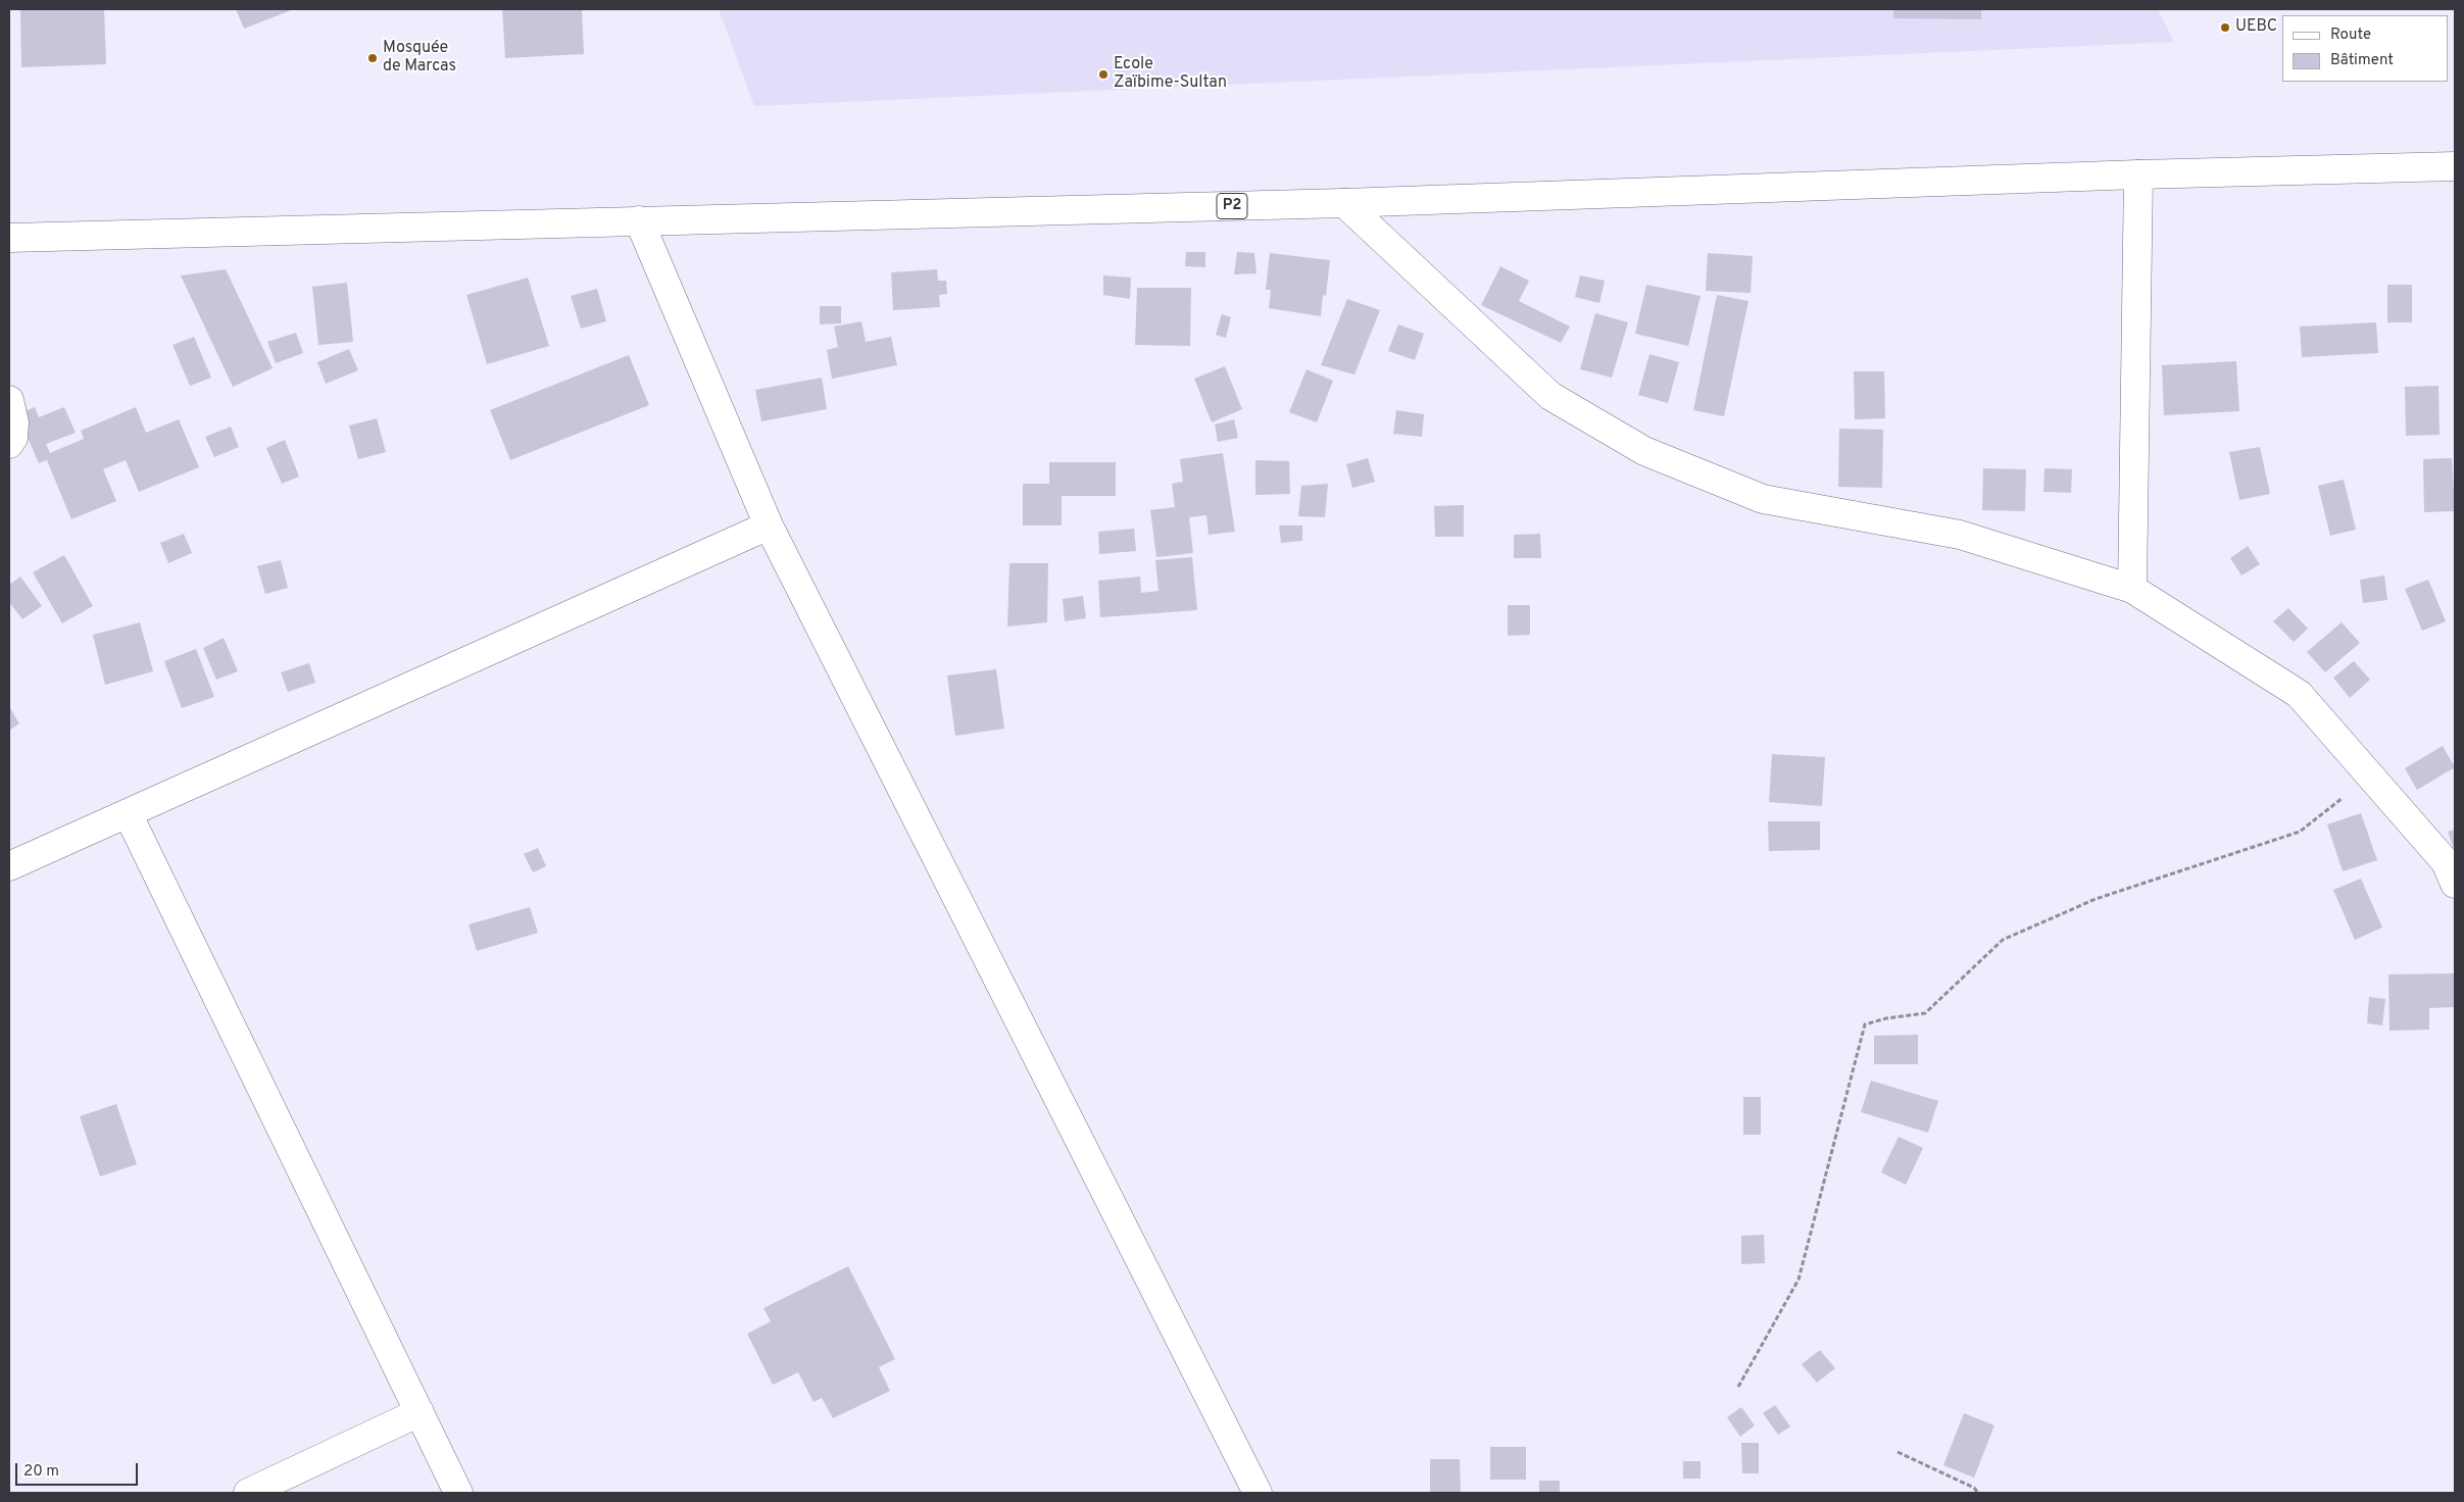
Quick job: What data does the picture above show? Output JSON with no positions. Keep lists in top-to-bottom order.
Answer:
{
  "streets": {
    "main road": ["P2"]
  },
  "places": ["UEBC", "Mosquée de Marcas", "Ecole Zaïbime-Sultan"],
  "legend": ["Route", "Bâtiment"],
  "scale_bar": "20 m"
}
